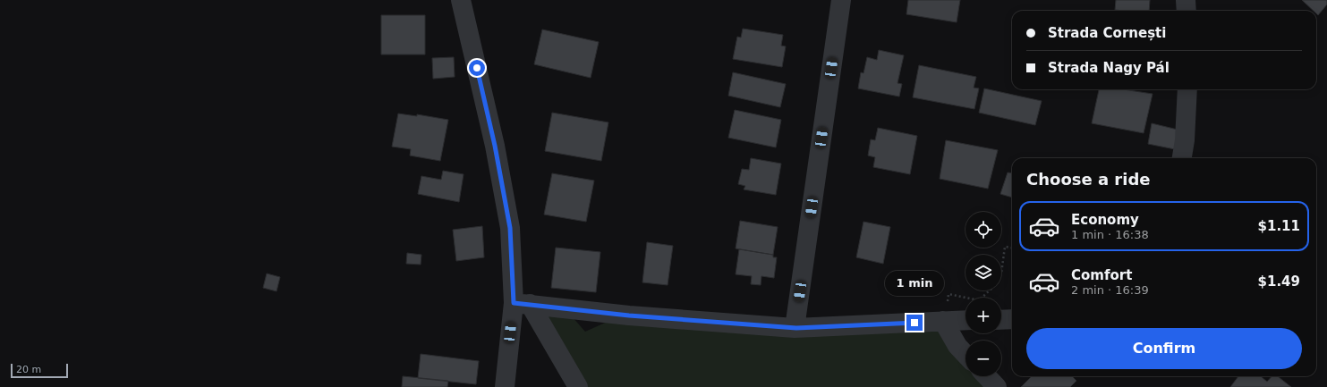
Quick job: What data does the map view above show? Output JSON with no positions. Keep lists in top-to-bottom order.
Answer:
{
  "scale_bar": "20 m",
  "page": {
    "banner": ["Strada Cornești", "Strada Nagy Pál"],
    "heading": "Choose a ride",
    "list": [
      {
        "name": "Economy",
        "note": "1 min · 16:38",
        "value": "$1.11"
      },
      {
        "name": "Comfort",
        "note": "2 min · 16:39",
        "value": "$1.49"
      }
    ],
    "map_buttons": ["+", "−"],
    "bubble": "1 min",
    "buttons": "Confirm",
    "scale": "20 m"
  }
}
